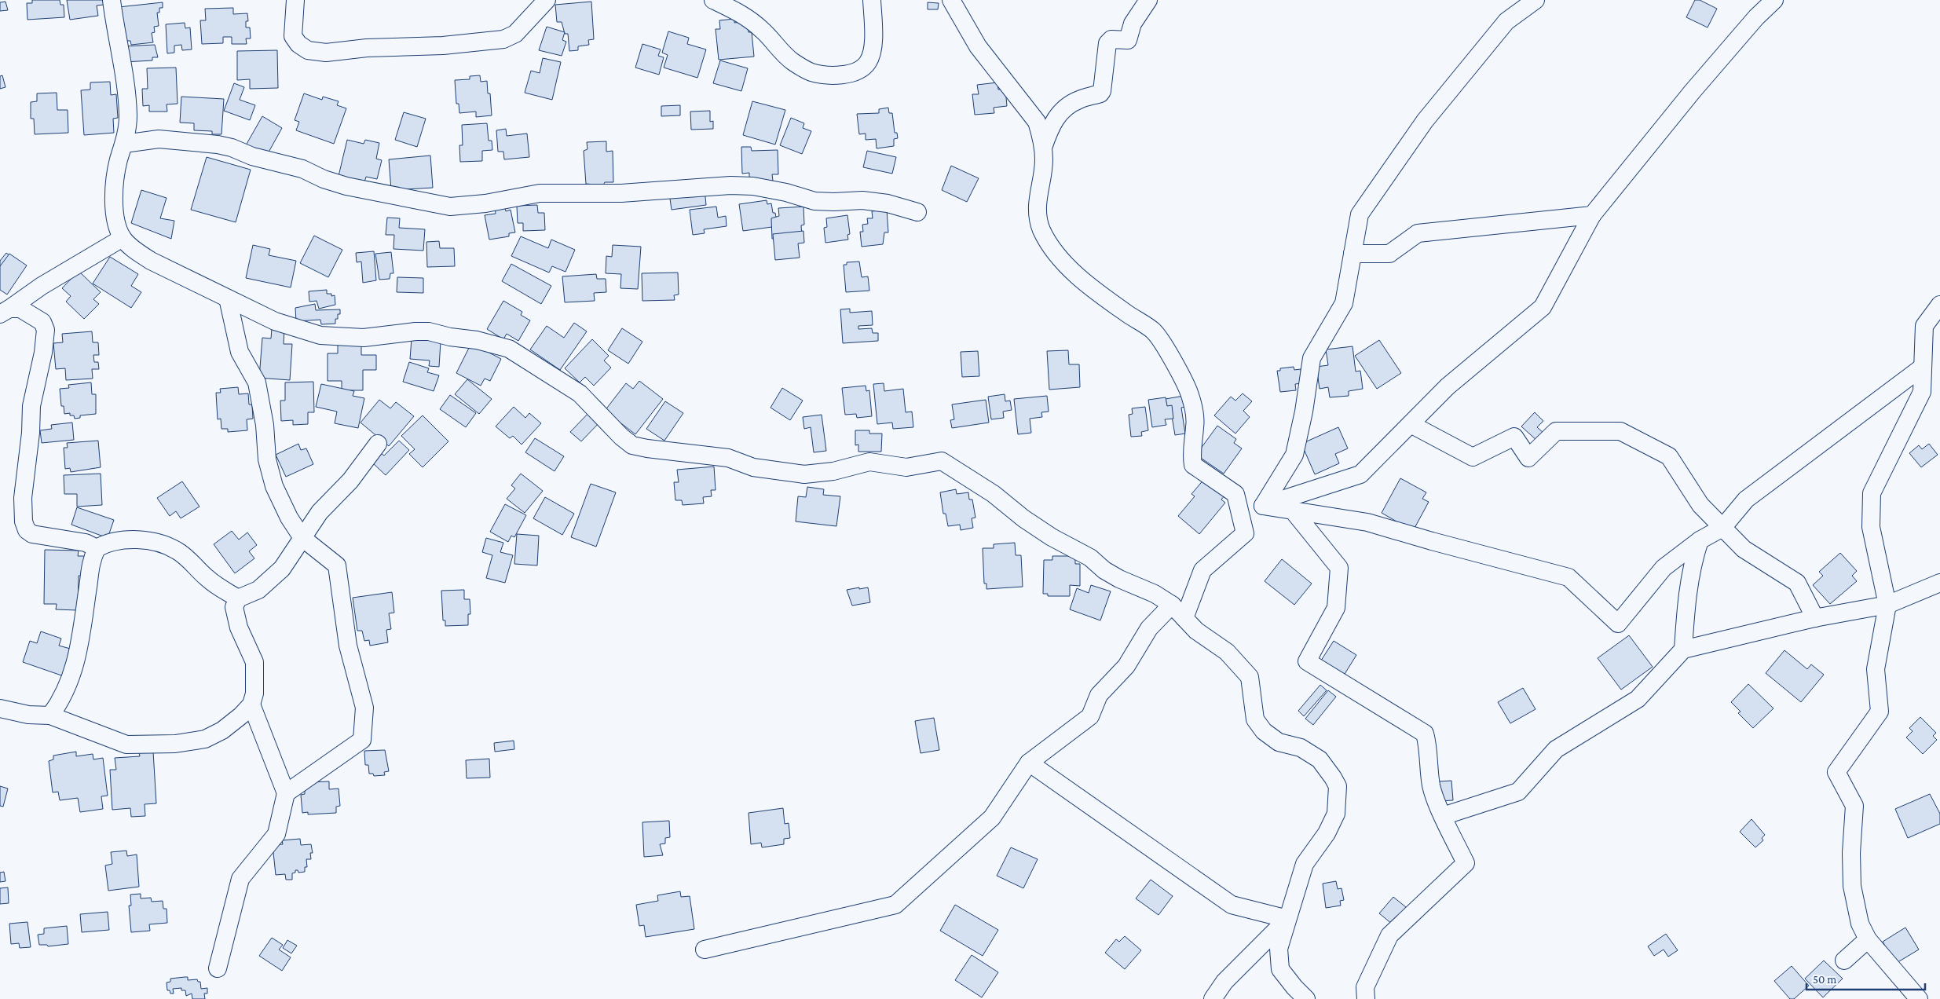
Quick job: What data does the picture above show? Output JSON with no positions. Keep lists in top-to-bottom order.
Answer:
{
  "scale_bar": "50 m"
}
